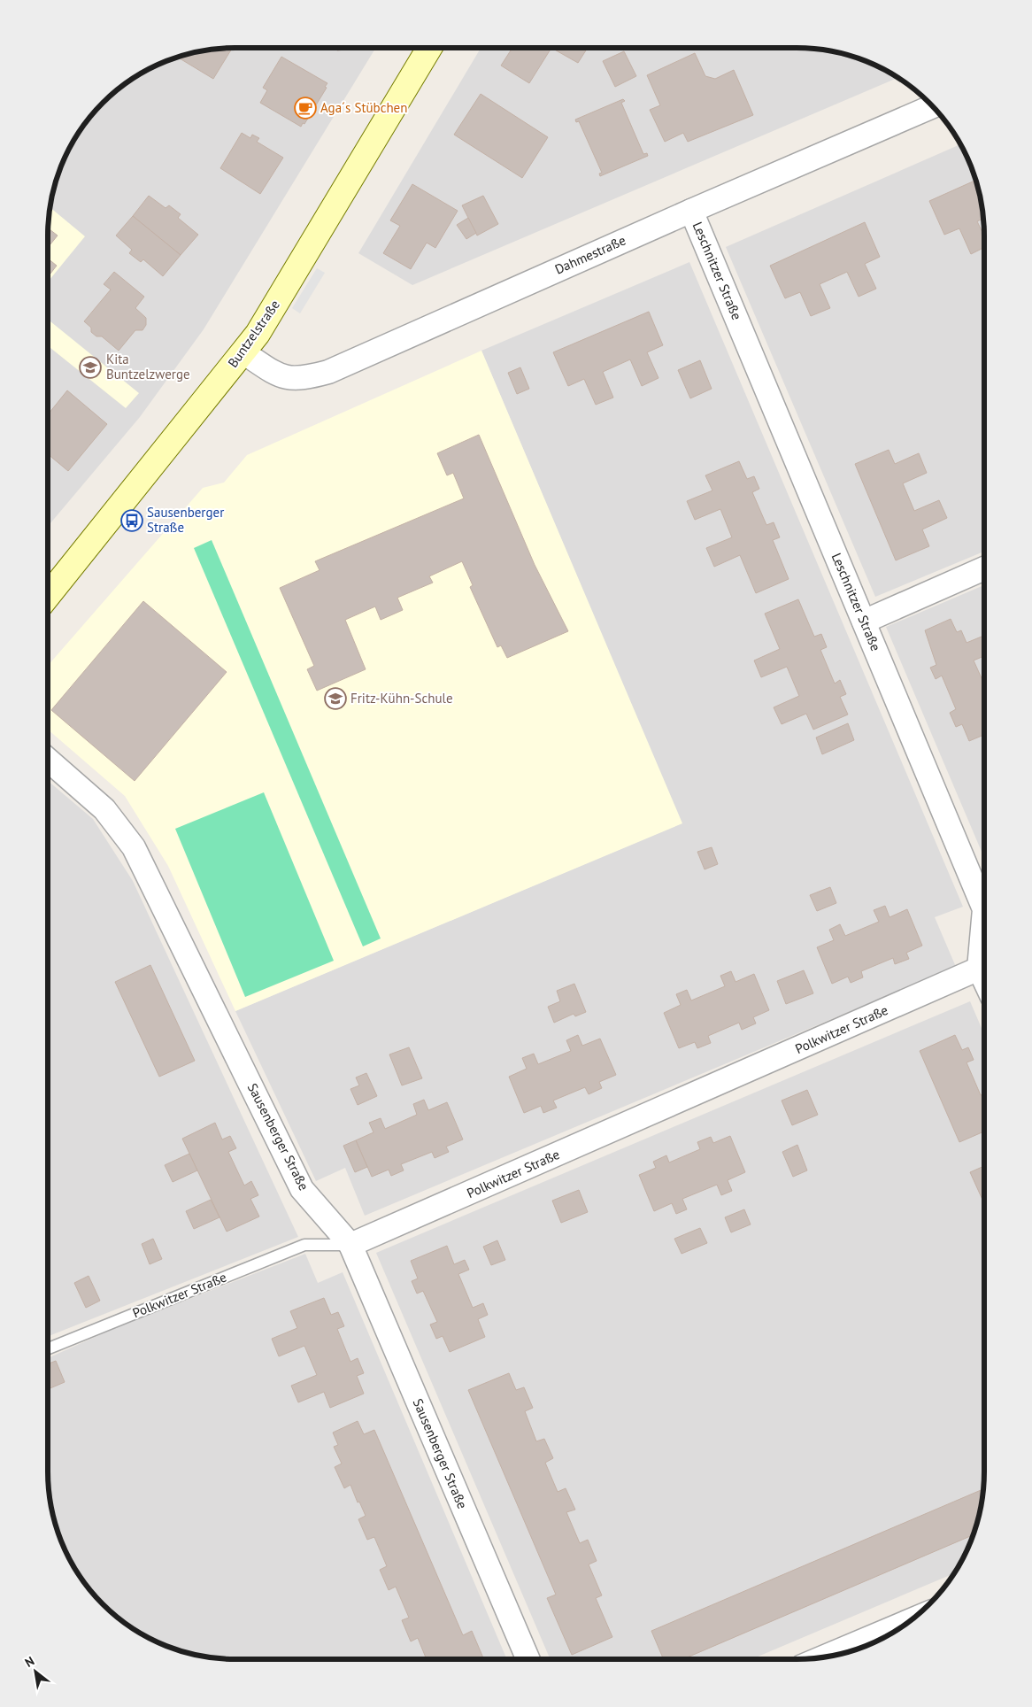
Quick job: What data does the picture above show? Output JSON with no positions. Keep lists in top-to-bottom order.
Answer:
{
  "streets": {
    "street": [
      "Dahmestraße",
      "Leschnitzer Straße",
      "Buntzelstraße",
      "Polkwitzer Straße",
      "Sausenberger Straße"
    ]
  },
  "crossings": [
    ["Dahmestraße", "Leschnitzer Straße"],
    ["Dahmestraße", "Buntzelstraße"],
    ["Leschnitzer Straße", "Polkwitzer Straße"],
    ["Polkwitzer Straße", "Sausenberger Straße"]
  ],
  "places": {
    "cafe": ["Aga´s Stübchen"],
    "school or university": ["Kita Buntzelzwerge", "Fritz-Kühn-Schule"],
    "bus stop": ["Sausenberger Straße"]
  },
  "north": "top left"
}
